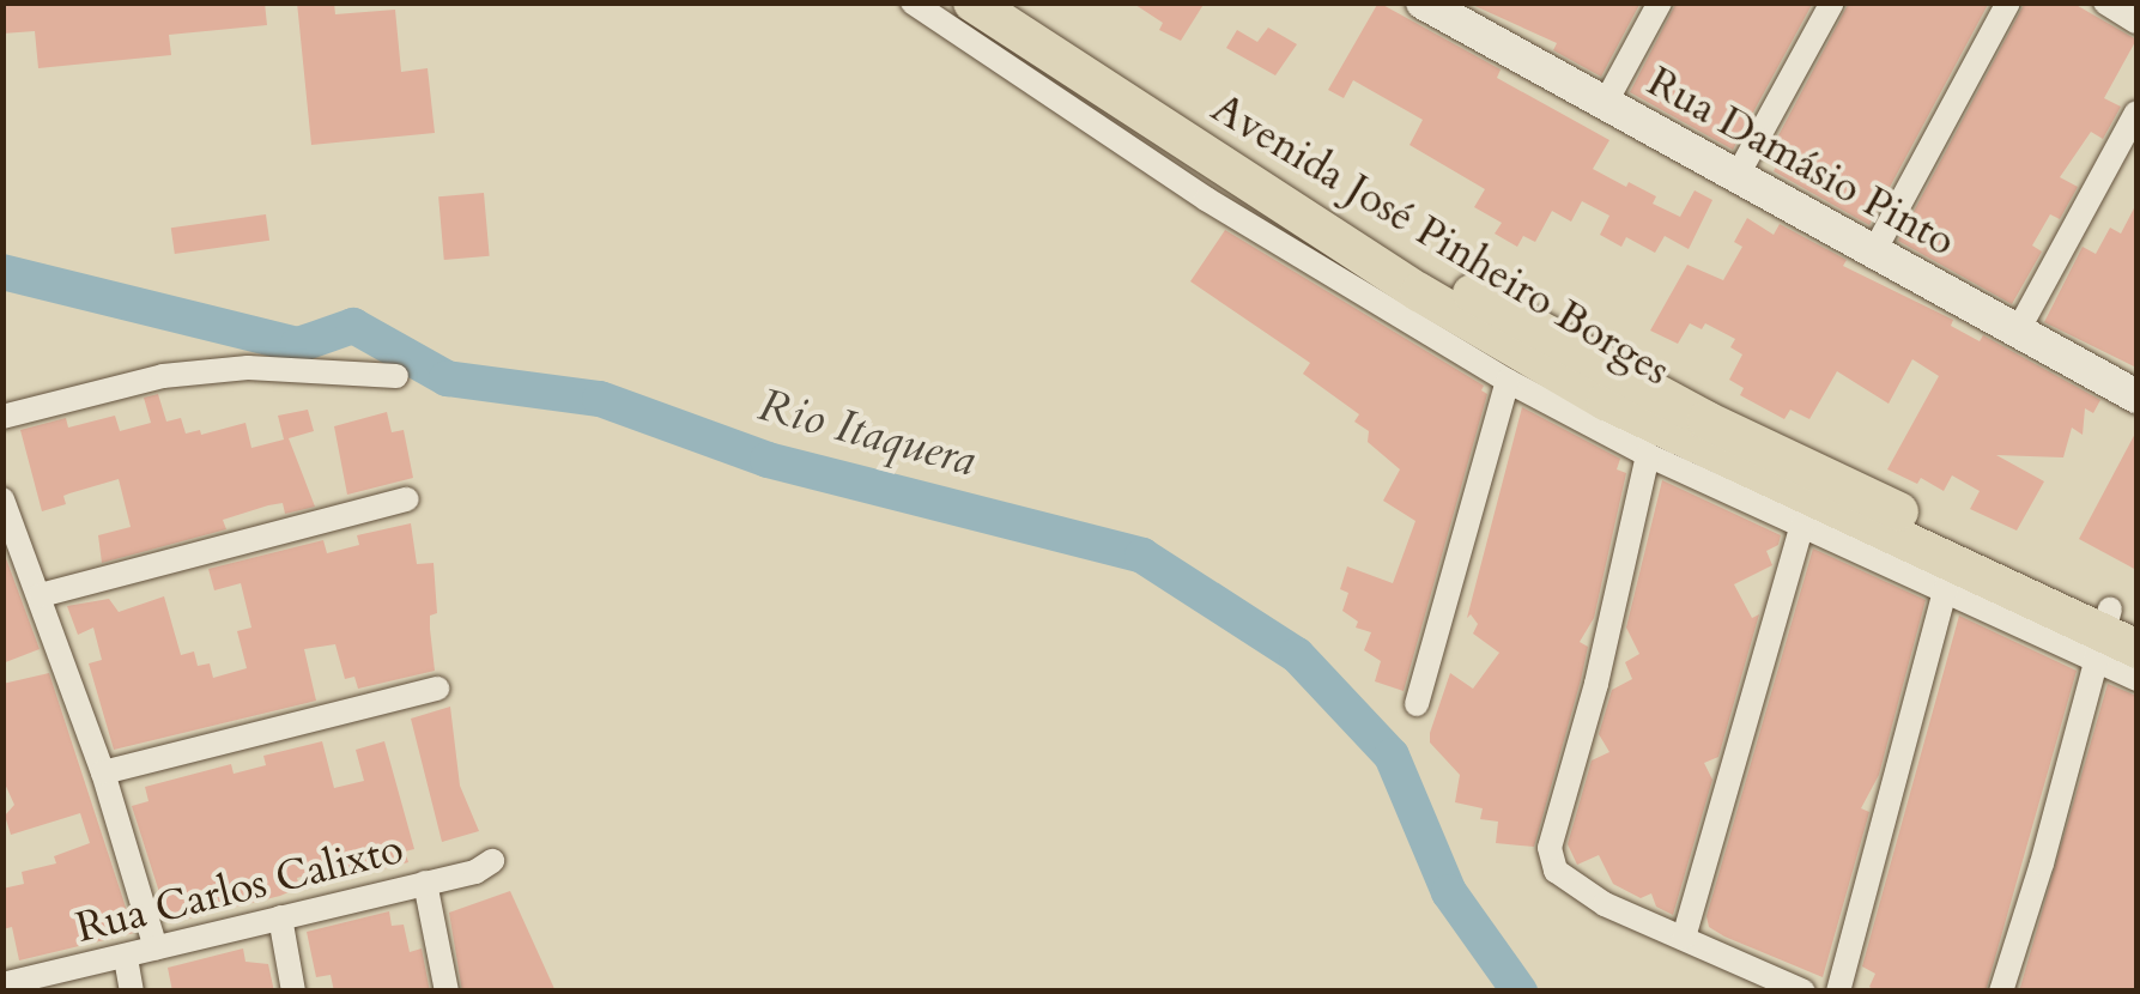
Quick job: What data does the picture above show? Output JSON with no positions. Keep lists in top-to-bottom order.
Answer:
{
  "streets": {
    "main road": ["Avenida José Pinheiro Borges"],
    "street": ["Rua Damásio Pinto", "Rua Carlos Calixto"]
  },
  "water": ["Rio Itaquera"]
}
